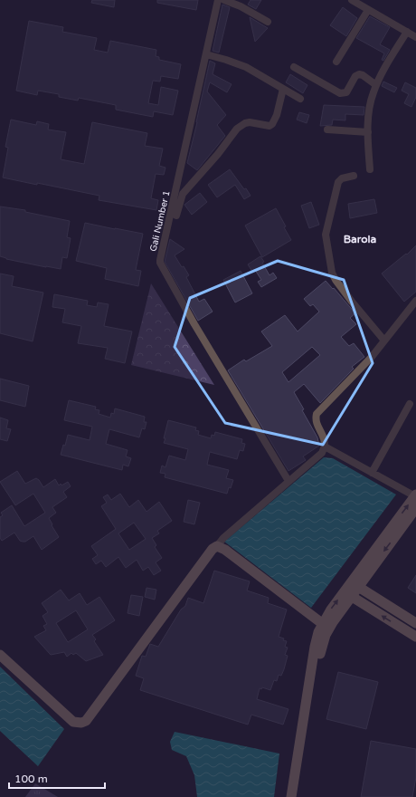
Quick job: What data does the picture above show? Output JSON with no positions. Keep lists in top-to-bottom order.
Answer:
{
  "streets": {
    "street": ["Gali Number 1"]
  },
  "districts": ["Barola"],
  "scale_bar": "100 m"
}
